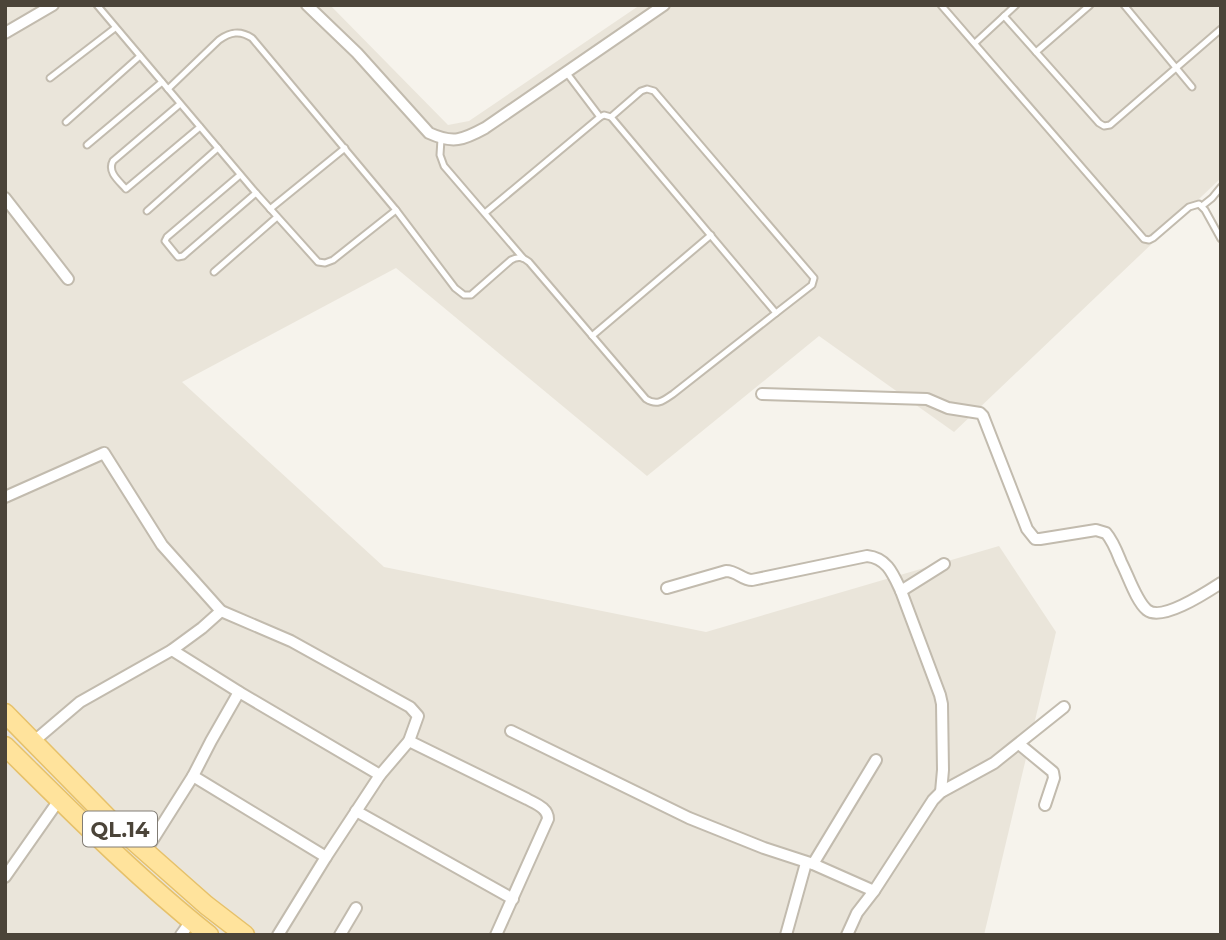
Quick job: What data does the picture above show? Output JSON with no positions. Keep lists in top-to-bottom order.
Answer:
{
  "streets": {
    "main road": ["QL.14"]
  }
}
